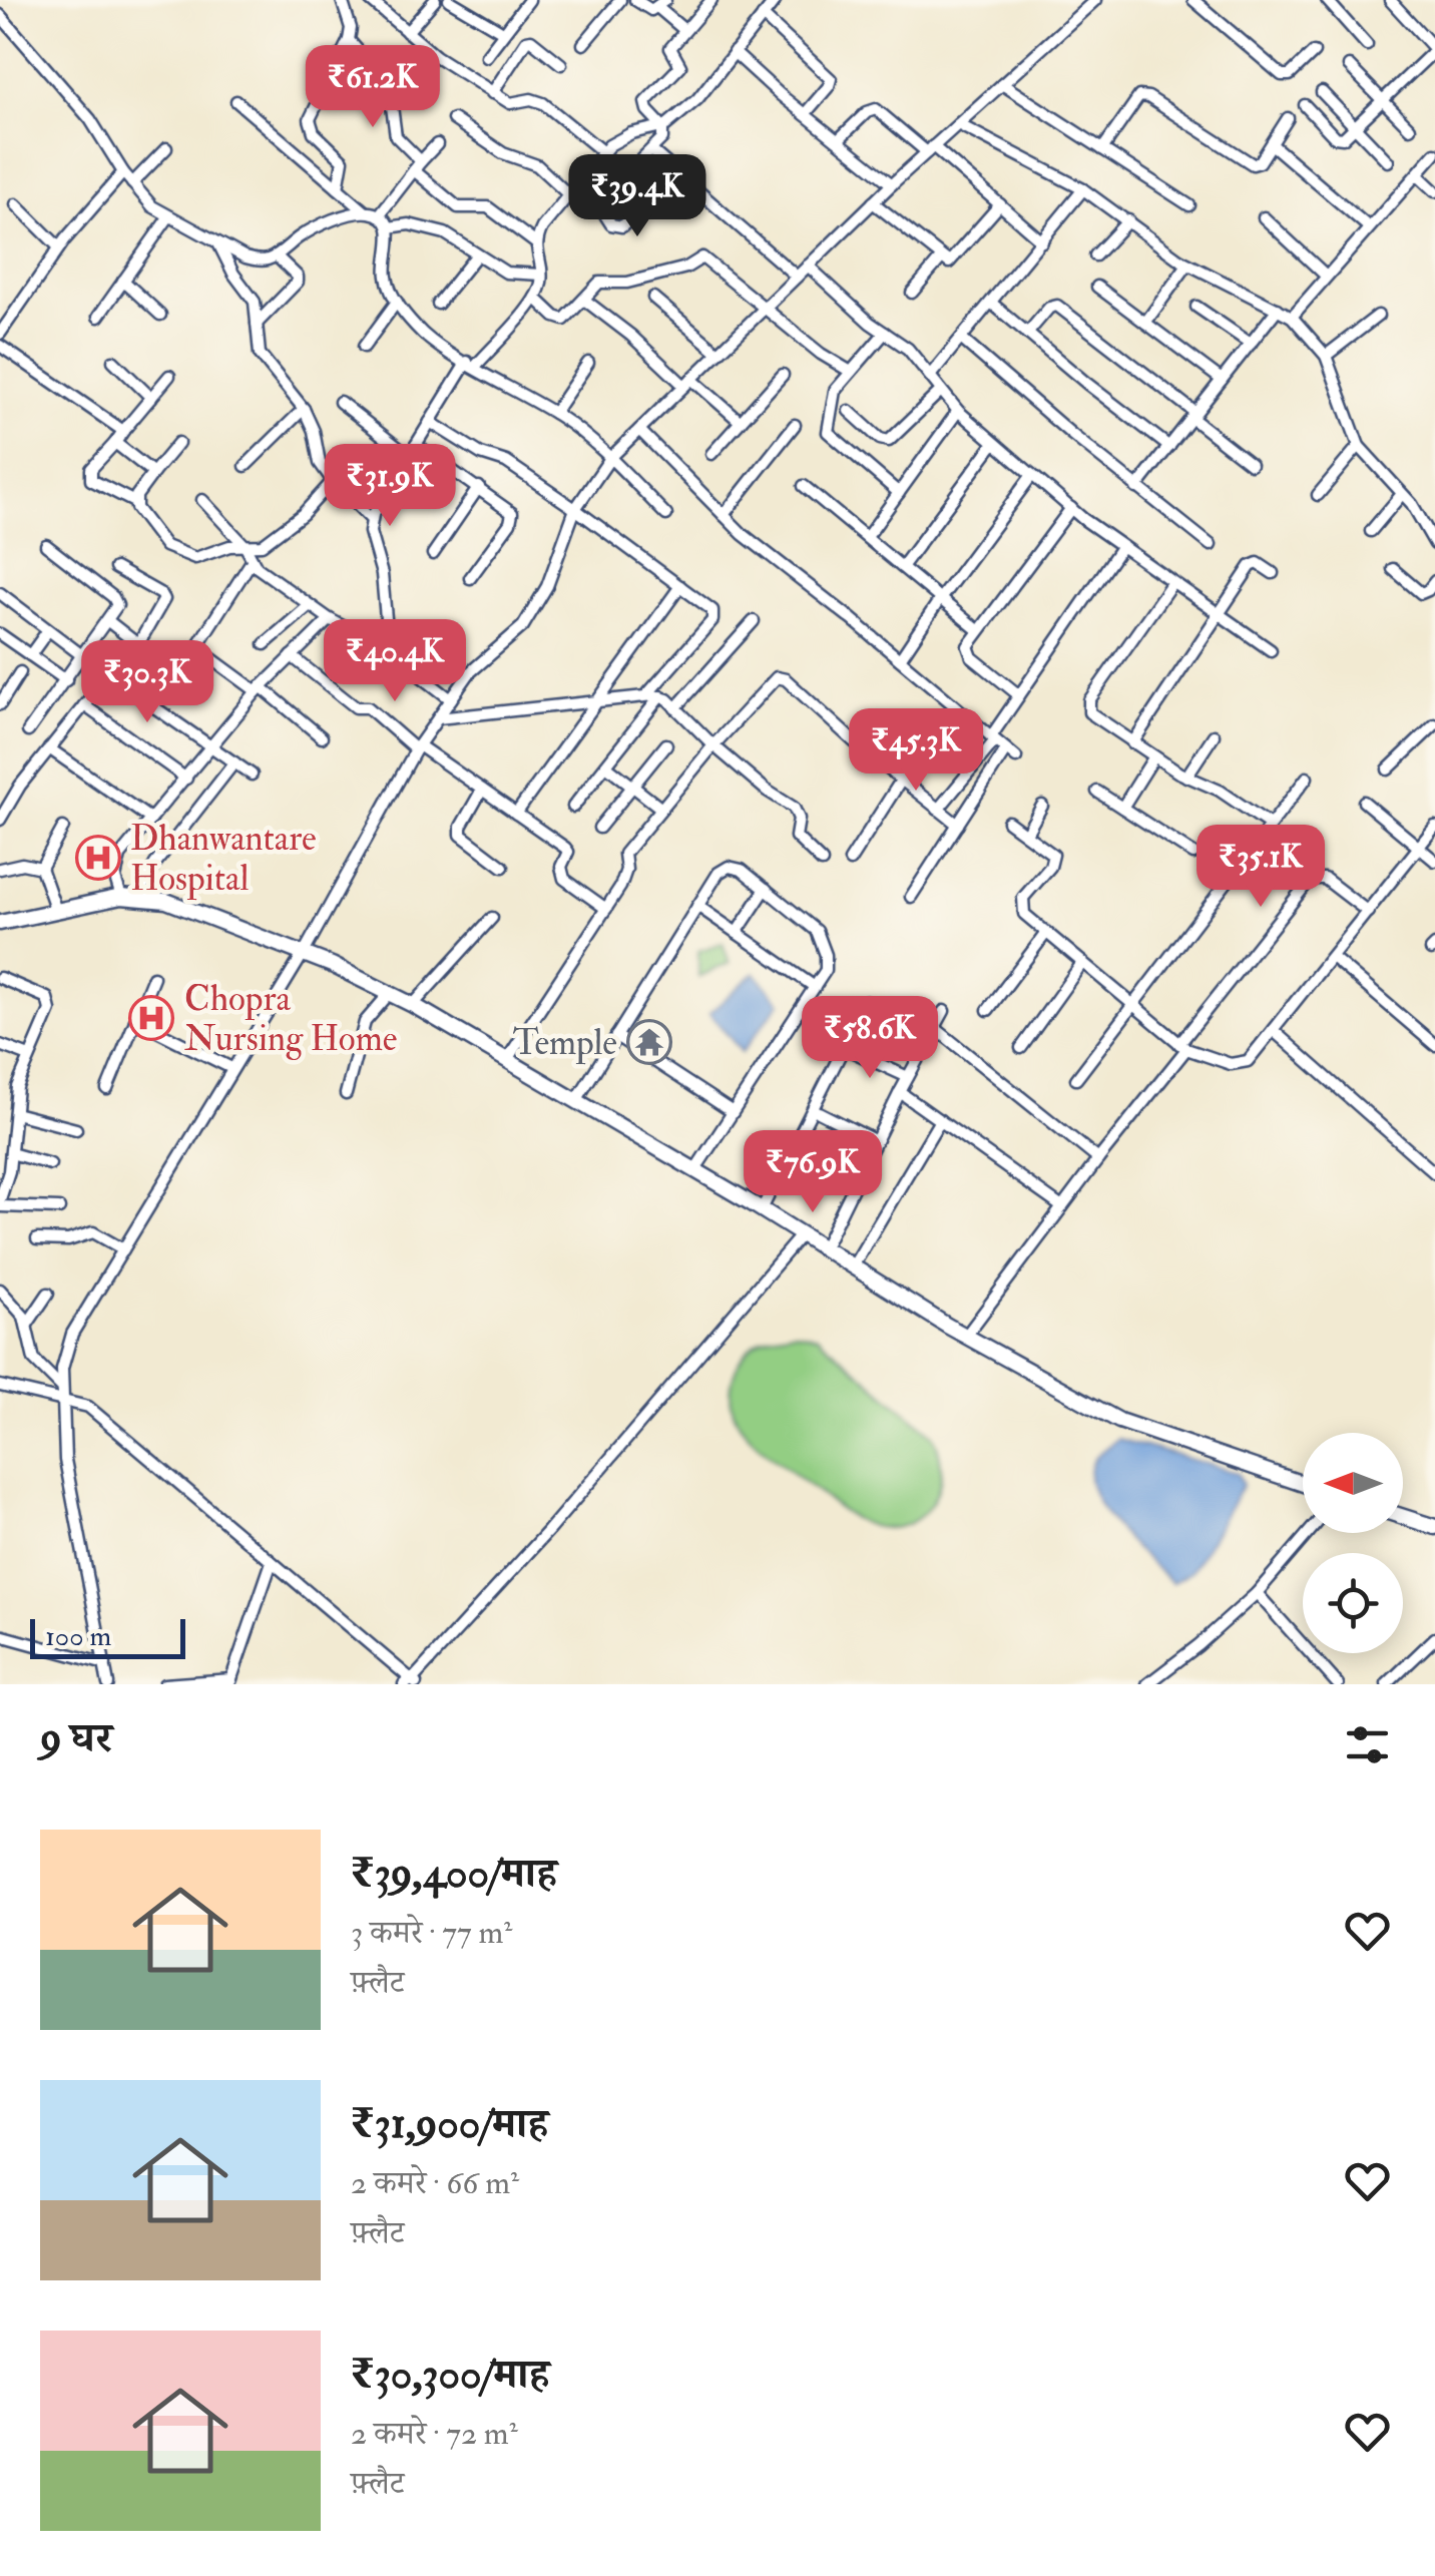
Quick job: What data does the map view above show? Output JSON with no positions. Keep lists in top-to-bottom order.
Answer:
{
  "places": {
    "hospital": ["Dhanwantare Hospital", "Chopra Nursing Home"],
    "temple": ["Temple"]
  },
  "scale_bar": "100 m",
  "north": "left",
  "page": {
    "price": [
      "₹61.2K",
      "₹39.4K",
      "₹31.9K",
      "₹40.4K",
      "₹30.3K",
      "₹45.3K",
      "₹35.1K",
      "₹58.6K",
      "₹76.9K"
    ],
    "scale": "100 m",
    "heading": "9 घर",
    "list": [
      {
        "name": "₹39,400/माह",
        "note": "3 कमरे · 77 m² · फ़्लैट"
      },
      {
        "name": "₹31,900/माह",
        "note": "2 कमरे · 66 m² · फ़्लैट"
      },
      {
        "name": "₹30,300/माह",
        "note": "2 कमरे · 72 m² · फ़्लैट"
      }
    ]
  }
}
